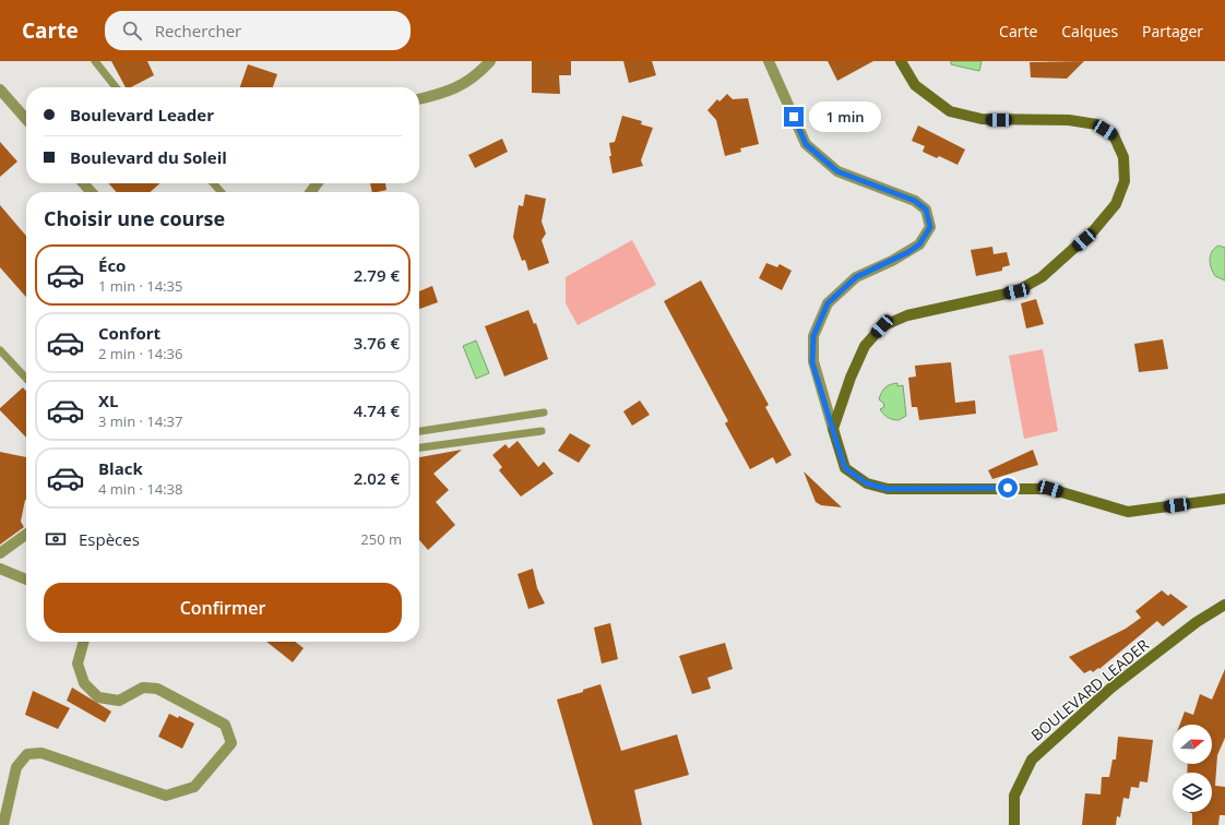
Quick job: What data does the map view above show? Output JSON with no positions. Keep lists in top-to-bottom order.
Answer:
{
  "streets": {
    "street": ["BOULEVARD LEADER"]
  },
  "north": "right",
  "page": {
    "header": "Carte",
    "search": "Rechercher",
    "nav": ["Carte", "Calques", "Partager"],
    "banner": ["Boulevard Leader", "Boulevard du Soleil"],
    "bubble": "1 min",
    "heading": "Choisir une course",
    "list": [
      {
        "name": "Éco",
        "note": "1 min · 14:35",
        "value": "2.79 €"
      },
      {
        "name": "Confort",
        "note": "2 min · 14:36",
        "value": "3.76 €"
      },
      {
        "name": "XL",
        "note": "3 min · 14:37",
        "value": "4.74 €"
      },
      {
        "name": "Black",
        "note": "4 min · 14:38",
        "value": "2.02 €"
      }
    ],
    "pay": ["Espèces", "250 m"],
    "buttons": "Confirmer"
  }
}
